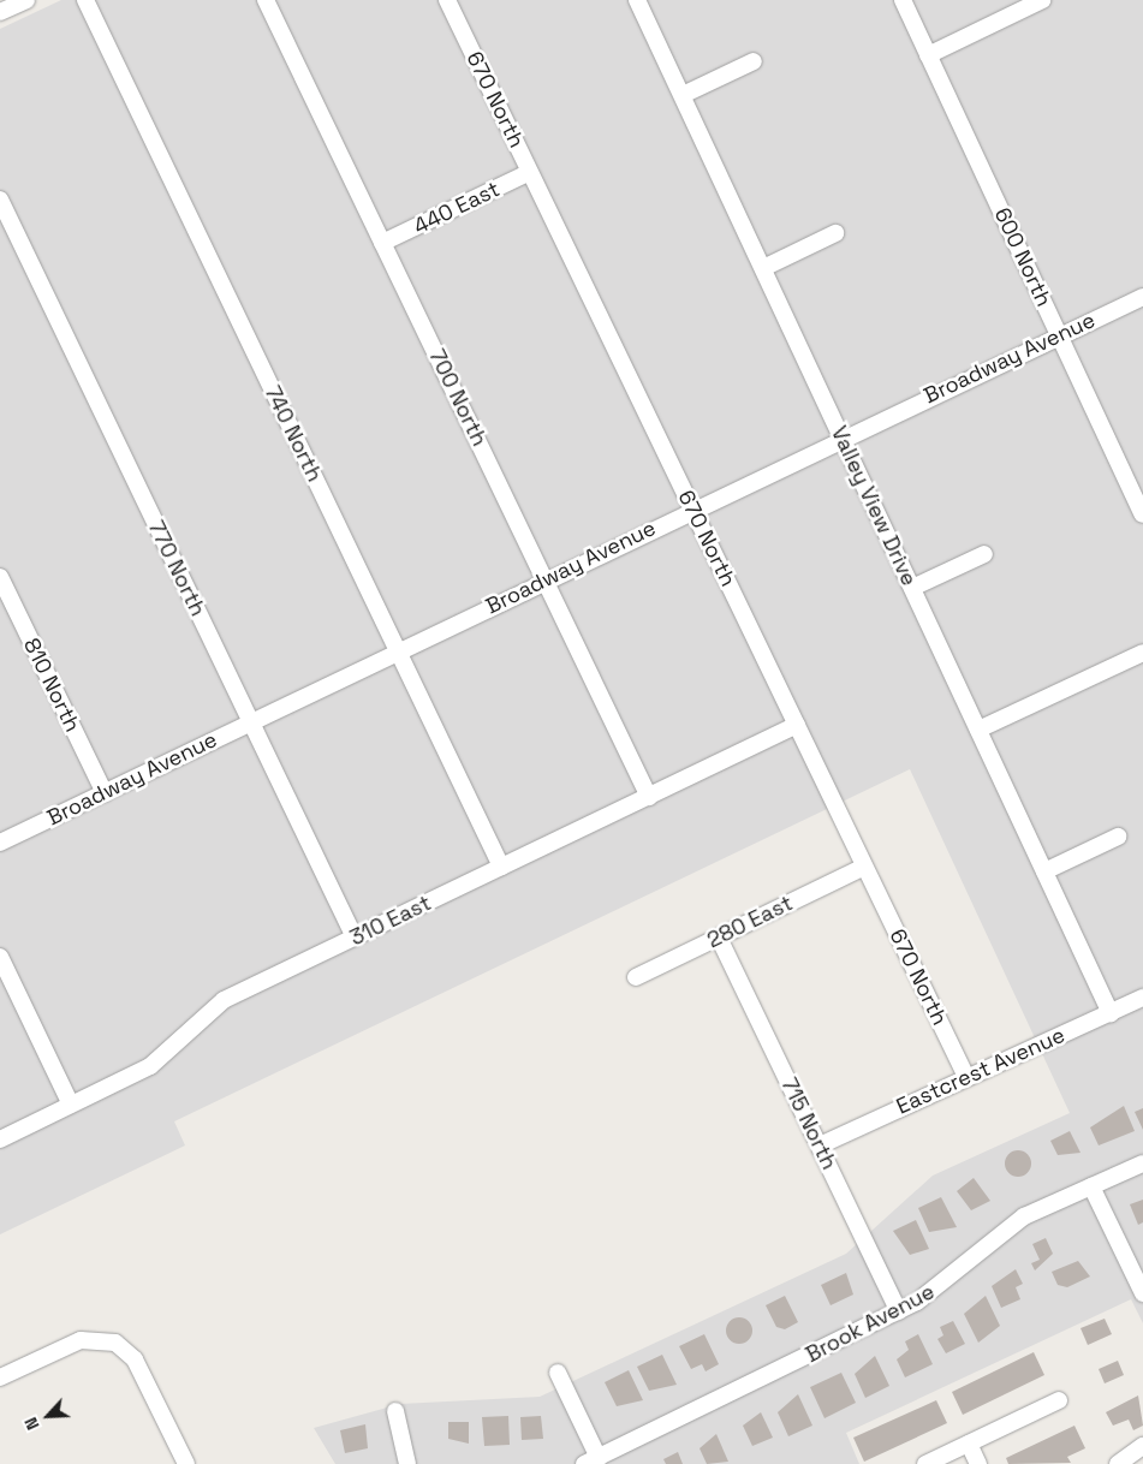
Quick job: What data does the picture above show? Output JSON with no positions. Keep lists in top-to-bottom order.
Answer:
{
  "streets": {
    "street": [
      "670 North",
      "440 East",
      "600 North",
      "Broadway Avenue",
      "700 North",
      "740 North",
      "Valley View Drive",
      "770 North",
      "810 North",
      "310 East",
      "280 East",
      "Eastcrest Avenue",
      "715 North",
      "Brook Avenue"
    ]
  },
  "crossings": [
    ["670 North", "440 East"],
    ["670 North", "Broadway Avenue"],
    ["670 North", "310 East"],
    ["670 North", "280 East"],
    ["670 North", "Eastcrest Avenue"],
    ["440 East", "700 North"],
    ["600 North", "Broadway Avenue"],
    ["Broadway Avenue", "700 North"],
    ["Broadway Avenue", "740 North"],
    ["Broadway Avenue", "Valley View Drive"],
    ["Broadway Avenue", "770 North"],
    ["Broadway Avenue", "810 North"],
    ["700 North", "310 East"],
    ["740 North", "310 East"],
    ["Valley View Drive", "Eastcrest Avenue"],
    ["770 North", "310 East"],
    ["280 East", "715 North"],
    ["Eastcrest Avenue", "715 North"],
    ["715 North", "Brook Avenue"]
  ],
  "north": "bottom left"
}
